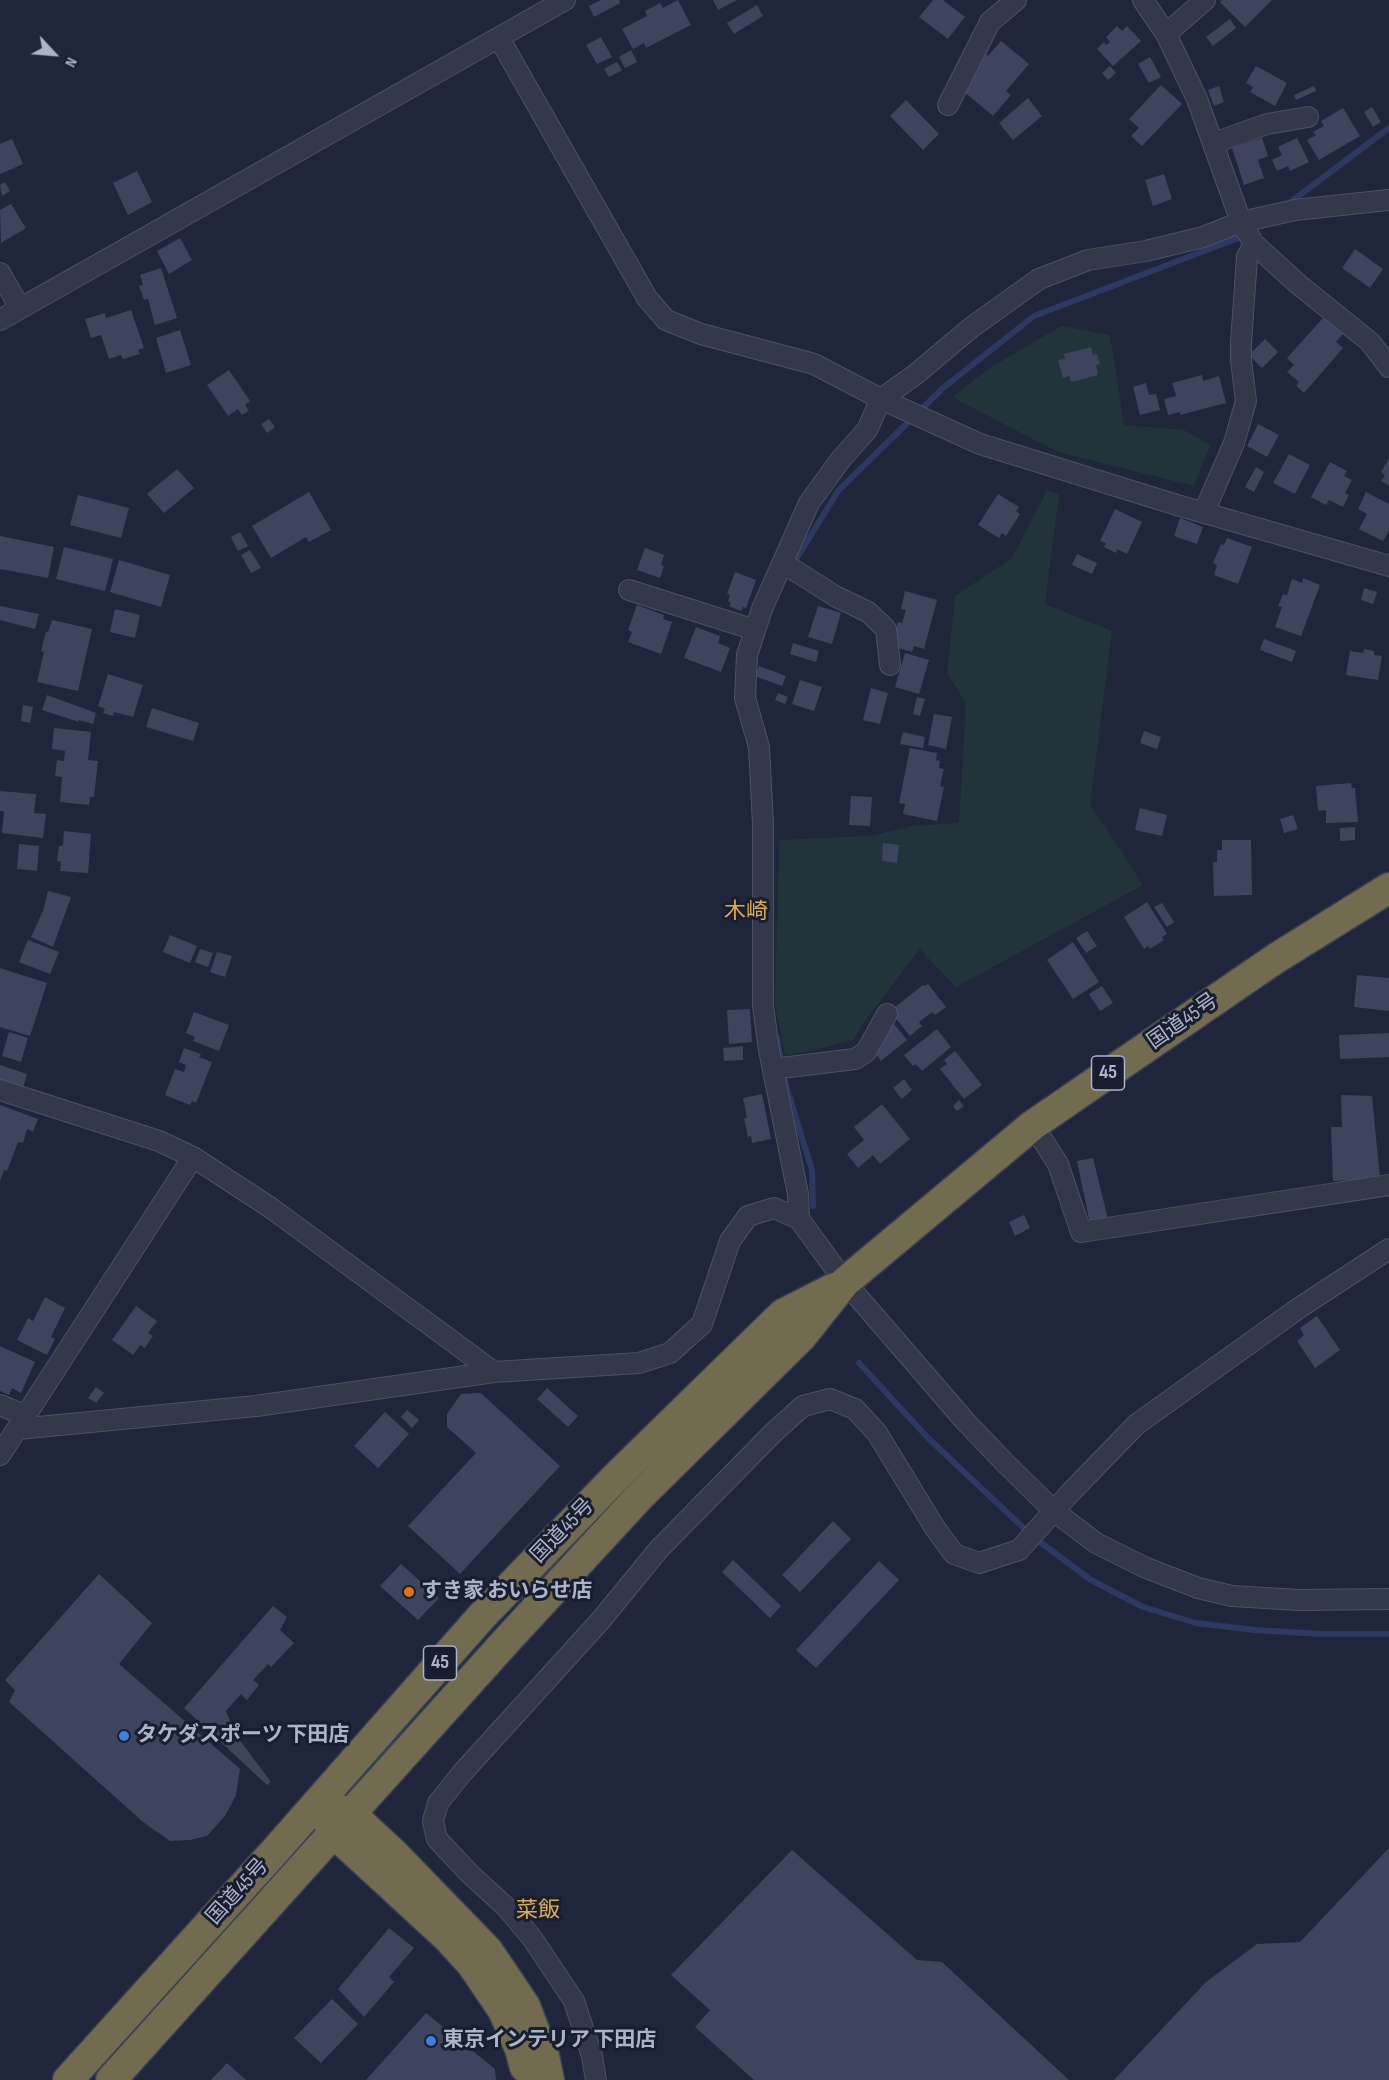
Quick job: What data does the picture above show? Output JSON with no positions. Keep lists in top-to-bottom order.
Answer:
{
  "streets": {
    "highway": ["国道45号", "45"]
  },
  "districts": ["木崎", "菜飯"],
  "places": ["すき家 おいらせ店", "タケダスポーツ 下田店", "東京インテリア 下田店"],
  "north": "bottom right"
}
